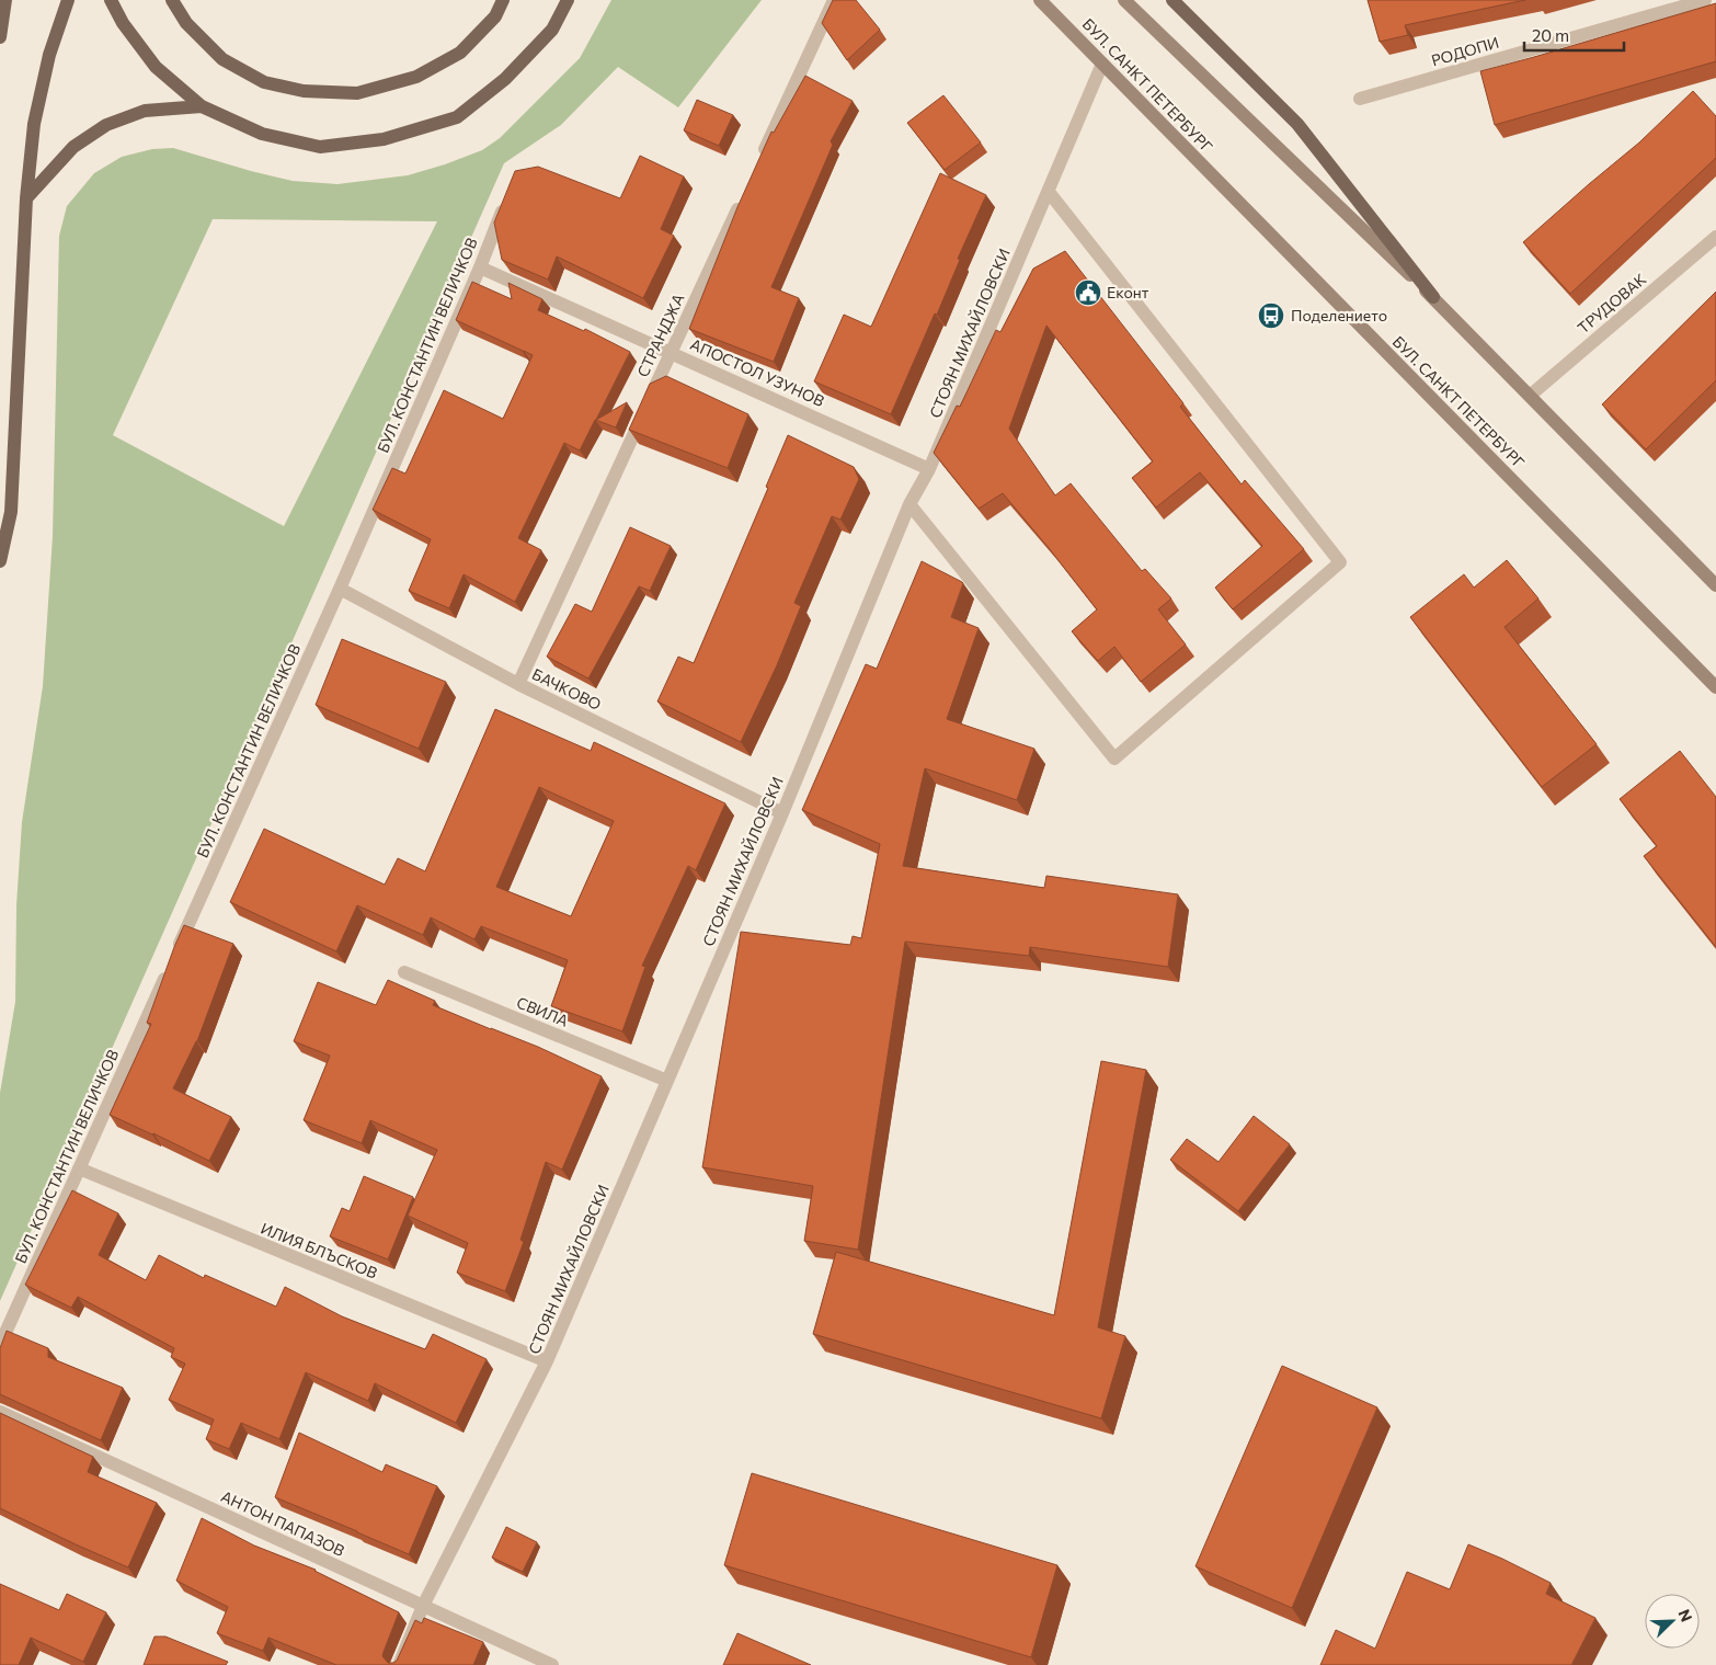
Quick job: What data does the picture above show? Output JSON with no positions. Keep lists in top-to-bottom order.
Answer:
{
  "streets": {
    "main road": ["БУЛ. САНКТ ПЕТЕРБУРГ"],
    "street": [
      "РОДОПИ",
      "ТРУДОВАК",
      "СТОЯН МИХАЙЛОВСКИ",
      "СТРАНДЖА",
      "БУЛ. КОНСТАНТИН ВЕЛИЧКОВ",
      "АПОСТОЛ УЗУНОВ",
      "БАЧКОВО",
      "СВИЛА",
      "ИЛИЯ БЛЪСКОВ",
      "АНТОН ПАПАЗОВ"
    ]
  },
  "crossings": [
    ["БУЛ. САНКТ ПЕТЕРБУРГ", "СТОЯН МИХАЙЛОВСКИ"],
    ["СТОЯН МИХАЙЛОВСКИ", "АПОСТОЛ УЗУНОВ"],
    ["СТОЯН МИХАЙЛОВСКИ", "БАЧКОВО"],
    ["СТОЯН МИХАЙЛОВСКИ", "СВИЛА"],
    ["СТОЯН МИХАЙЛОВСКИ", "ИЛИЯ БЛЪСКОВ"],
    ["СТОЯН МИХАЙЛОВСКИ", "АНТОН ПАПАЗОВ"],
    ["СТРАНДЖА", "АПОСТОЛ УЗУНОВ"],
    ["СТРАНДЖА", "БАЧКОВО"],
    ["БУЛ. КОНСТАНТИН ВЕЛИЧКОВ", "АПОСТОЛ УЗУНОВ"],
    ["БУЛ. КОНСТАНТИН ВЕЛИЧКОВ", "БАЧКОВО"],
    ["БУЛ. КОНСТАНТИН ВЕЛИЧКОВ", "ИЛИЯ БЛЪСКОВ"]
  ],
  "places": {
    "public building": ["Еконт"],
    "bus stop": ["Поделението"]
  },
  "scale_bar": "20 m",
  "north": "top right"
}
